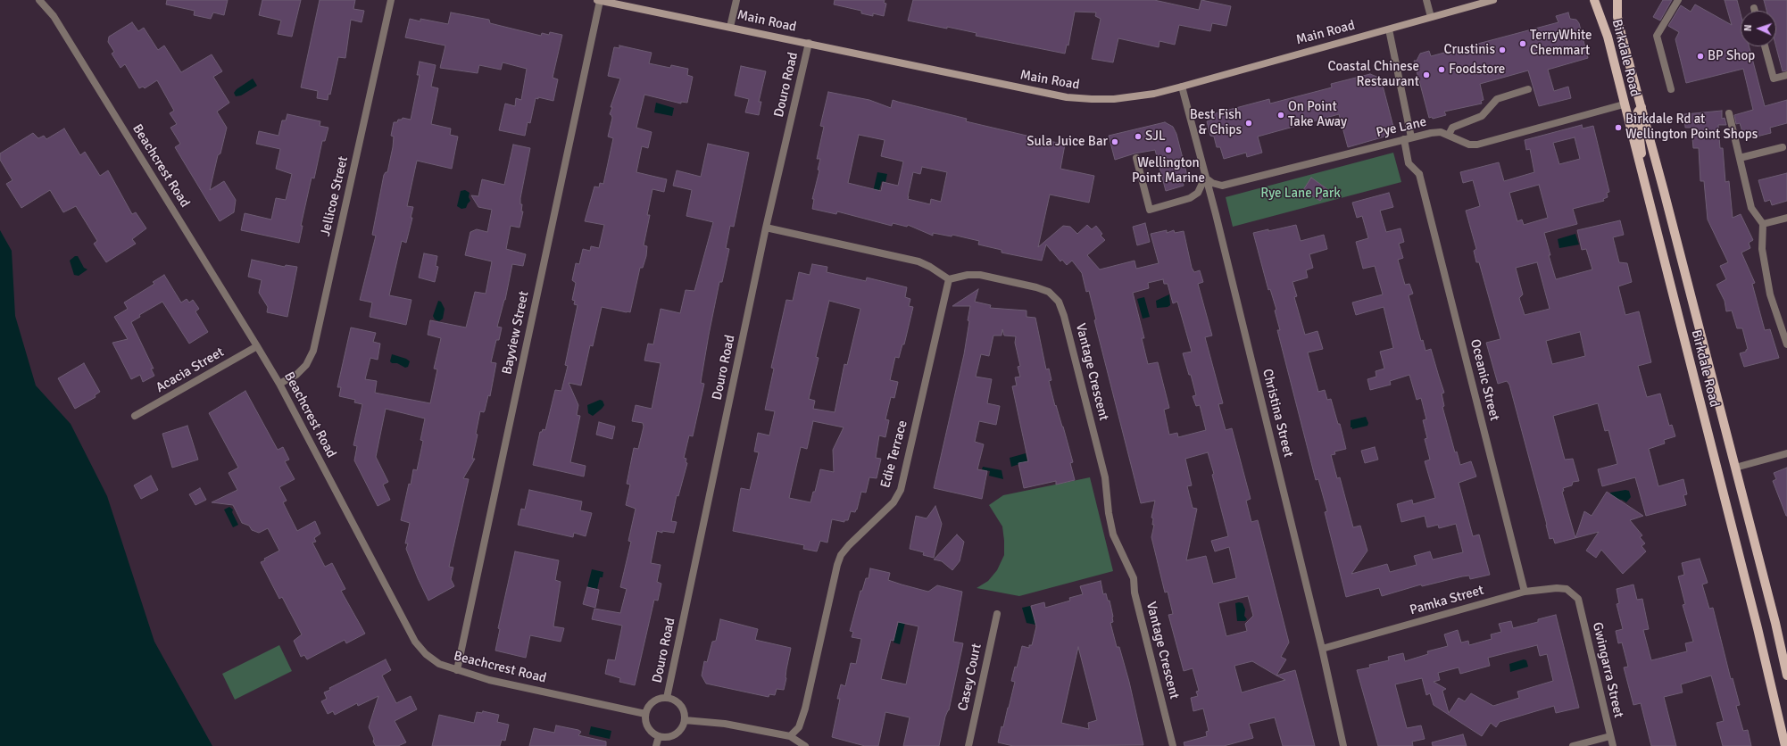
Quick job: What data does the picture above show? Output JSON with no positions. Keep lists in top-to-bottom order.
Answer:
{
  "streets": {
    "main road": ["Main Road", "Birkdale Road"],
    "street": [
      "Douro Road",
      "Pye Lane",
      "Beachcrest Road",
      "Jellicoe Street",
      "Bayview Street",
      "Acacia Street",
      "Vantage Crescent",
      "Oceanic Street",
      "Christina Street",
      "Edie Terrace",
      "Pamka Street",
      "Gwingarra Street",
      "Casey Court"
    ]
  },
  "crossings": [
    ["Main Road", "Douro Road"],
    ["Main Road", "Bayview Street"],
    ["Main Road", "Christina Street"],
    ["Birkdale Road", "Pye Lane"],
    ["Douro Road", "Beachcrest Road"],
    ["Pye Lane", "Oceanic Street"],
    ["Pye Lane", "Christina Street"],
    ["Beachcrest Road", "Jellicoe Street"],
    ["Beachcrest Road", "Bayview Street"],
    ["Beachcrest Road", "Acacia Street"],
    ["Vantage Crescent", "Edie Terrace"],
    ["Oceanic Street", "Pamka Street"],
    ["Christina Street", "Pamka Street"],
    ["Pamka Street", "Gwingarra Street"]
  ],
  "parks": ["Rye Lane Park"],
  "places": [
    "TerryWhite Chemmart",
    "Crustinis",
    "BP Shop",
    "Foodstore",
    "Coastal Chinese Restaurant",
    "On Point Take Away",
    "Best Fish & Chips",
    "Birkdale Rd at Wellington Point Shops",
    "SJL",
    "Sula Juice Bar",
    "Wellington Point Marine"
  ],
  "north": "left"
}
